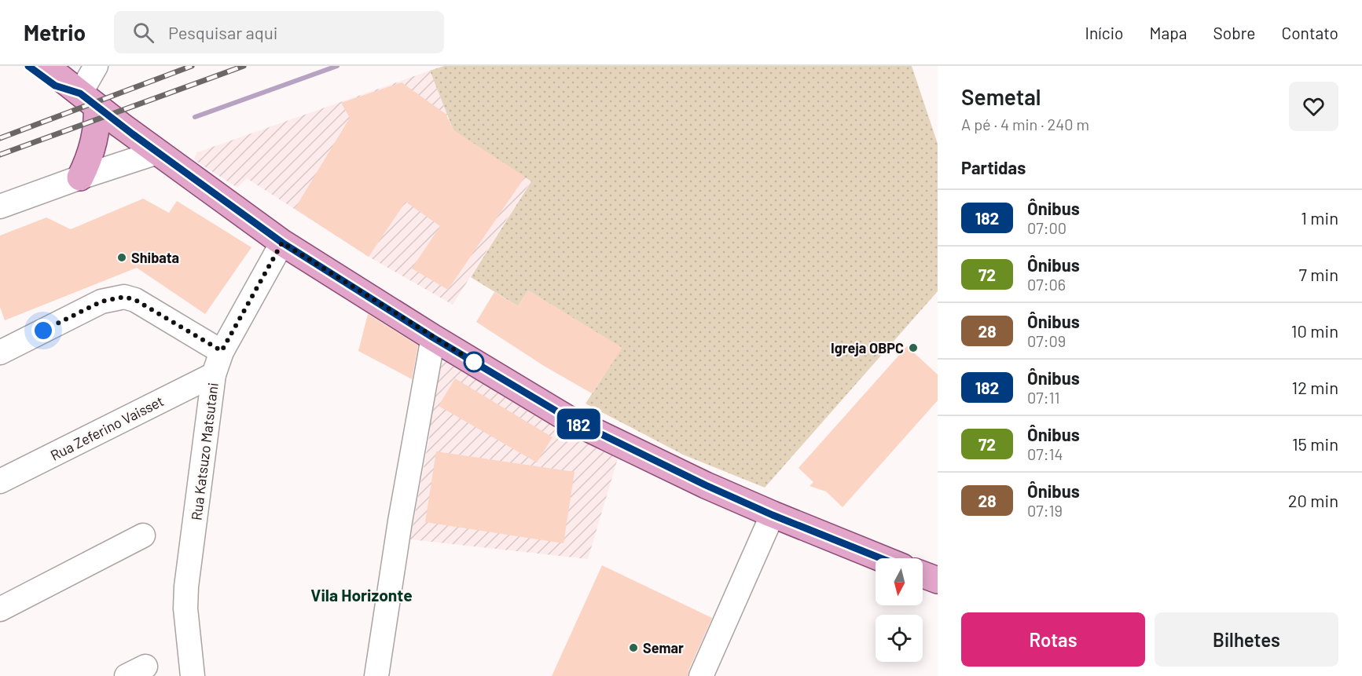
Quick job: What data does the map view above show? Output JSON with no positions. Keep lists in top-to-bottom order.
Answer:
{
  "streets": {
    "street": ["Rua Zeferino Vaisset", "Rua Katsuzo Matsutani"]
  },
  "crossings": [
    ["Rua Zeferino Vaisset", "Rua Katsuzo Matsutani"]
  ],
  "districts": ["Vila Horizonte"],
  "places": ["Shibata", "Igreja OBPC", "Semar"],
  "lines": ["bus line 182"],
  "north": "bottom",
  "page": {
    "header": "Metrio",
    "search": "Pesquisar aqui",
    "nav": [
      "Início",
      "Mapa",
      "Sobre",
      "Contato"
    ],
    "on_map": "182",
    "heading": [
      ["Semetal", "A pé · 4 min · 240 m"],
      "Partidas"
    ],
    "list": [
      {
        "mark": "182",
        "name": "Ônibus",
        "note": "07:00",
        "value": "1 min"
      },
      {
        "mark": "72",
        "name": "Ônibus",
        "note": "07:06",
        "value": "7 min"
      },
      {
        "mark": "28",
        "name": "Ônibus",
        "note": "07:09",
        "value": "10 min"
      },
      {
        "mark": "182",
        "name": "Ônibus",
        "note": "07:11",
        "value": "12 min"
      },
      {
        "mark": "72",
        "name": "Ônibus",
        "note": "07:14",
        "value": "15 min"
      },
      {
        "mark": "28",
        "name": "Ônibus",
        "note": "07:19",
        "value": "20 min"
      }
    ],
    "buttons": ["Rotas", "Bilhetes"]
  }
}
